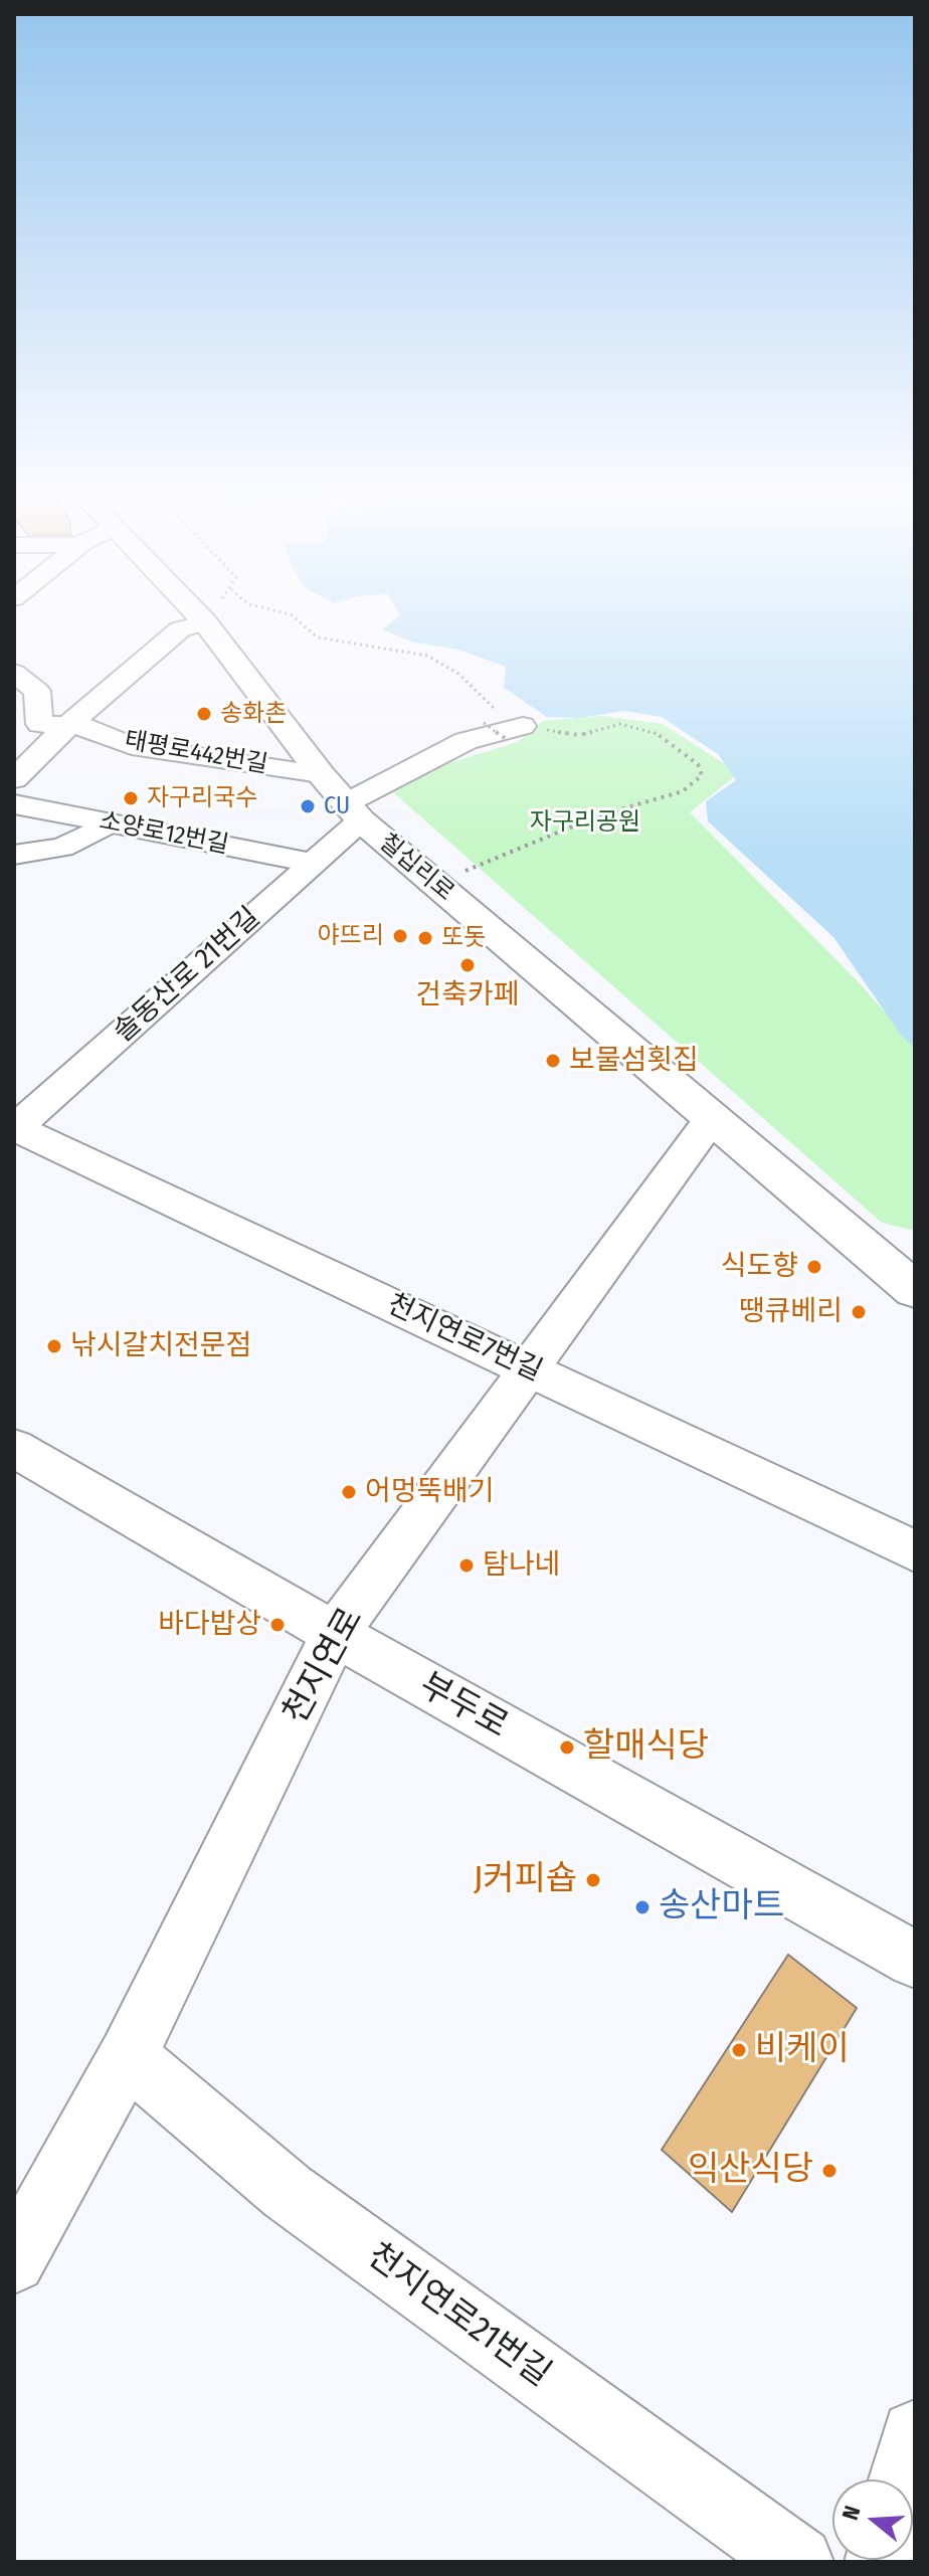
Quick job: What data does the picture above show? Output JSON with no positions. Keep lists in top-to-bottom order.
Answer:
{
  "streets": {
    "main road": ["칠십리로"],
    "street": [
      "태평로442번길",
      "소양로12번길",
      "솔동산로 21번길",
      "천지연로7번길",
      "천지연로",
      "부두로",
      "천지연로21번길"
    ]
  },
  "crossings": [
    ["태평로442번길", "칠십리로"],
    ["소양로12번길", "솔동산로 21번길"],
    ["칠십리로", "솔동산로 21번길"],
    ["칠십리로", "천지연로"],
    ["솔동산로 21번길", "천지연로7번길"],
    ["천지연로7번길", "천지연로"],
    ["천지연로", "부두로"],
    ["천지연로", "천지연로21번길"]
  ],
  "parks": ["자구리공원"],
  "places": [
    "송화촌",
    "자구리국수",
    "CU",
    "야뜨리",
    "또돗",
    "건축카페",
    "보물섬횟집",
    "식도향",
    "땡큐베리",
    "낚시갈치전문점",
    "어멍뚝배기",
    "탐나네",
    "바다밥상",
    "할매식당",
    "J커피숍",
    "송산마트",
    "비케이",
    "익산식당"
  ],
  "north": "left"
}
